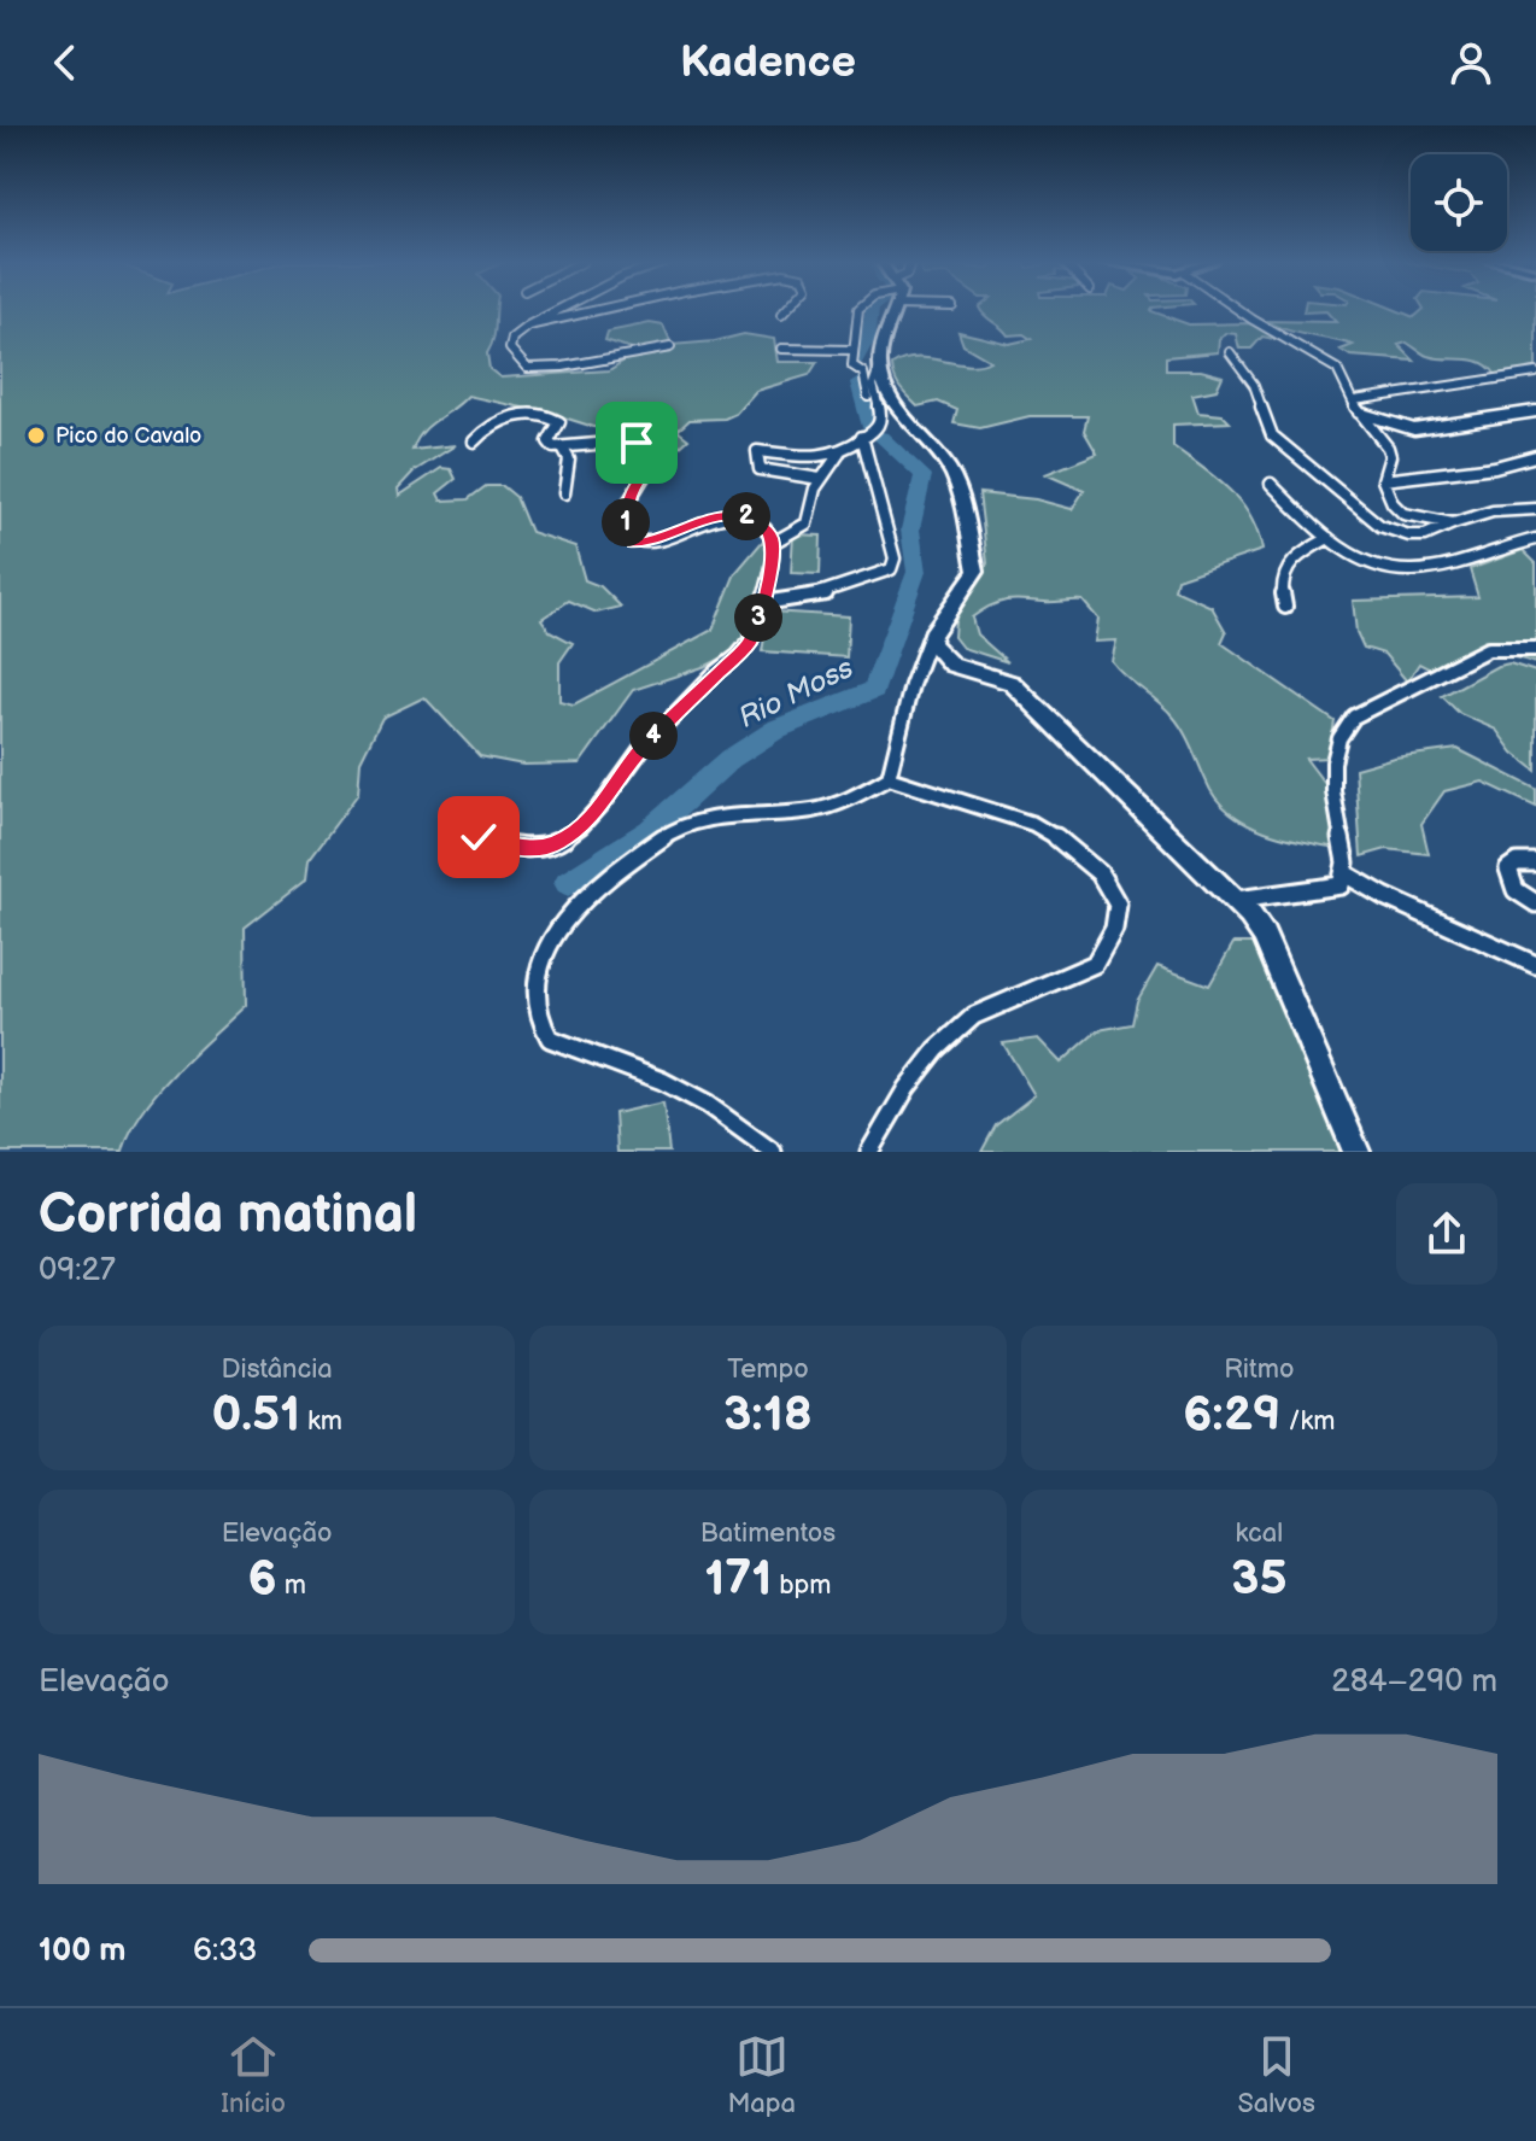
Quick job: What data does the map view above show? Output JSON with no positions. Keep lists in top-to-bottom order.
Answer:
{
  "water": ["Rio Moss"],
  "places": ["Pico do Cavalo"],
  "page": {
    "header": "Kadence",
    "pins": [
      "2",
      "1",
      "3",
      "4"
    ],
    "heading": ["Corrida matinal", "09:27"],
    "stats": [
      ["Distância", "0.51 km"],
      ["Tempo", "3:18"],
      ["Ritmo", "6:29 /km"],
      ["Elevação", "6 m"],
      ["Batimentos", "171 bpm"],
      ["kcal", "35"]
    ],
    "chart": ["Elevação", "284–290 m"],
    "list": [
      {
        "name": "100 m",
        "note": "6:33"
      }
    ],
    "tabs": ["Início", "Mapa", "Salvos"]
  }
}
